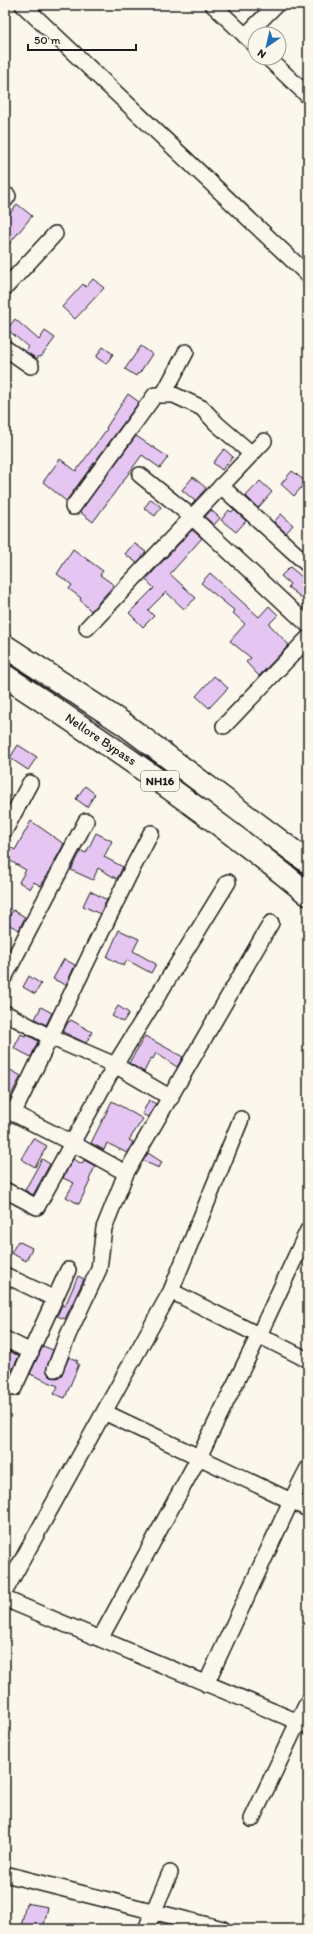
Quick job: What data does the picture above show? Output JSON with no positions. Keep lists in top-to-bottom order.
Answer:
{
  "streets": {
    "highway": ["Nellore Bypass", "NH16"]
  },
  "scale_bar": "50 m",
  "north": "bottom left"
}
